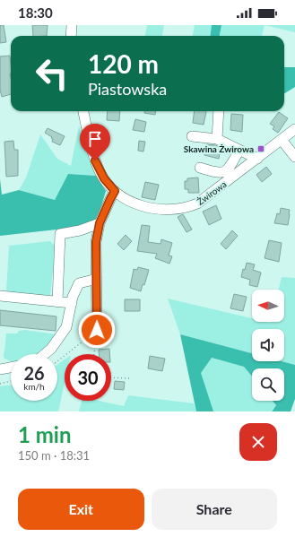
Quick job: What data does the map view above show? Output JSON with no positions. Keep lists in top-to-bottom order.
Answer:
{
  "streets": {
    "street": ["Żwirowa"]
  },
  "places": {
    "transit": ["Skawina Żwirowa"]
  },
  "north": "left",
  "page": {
    "status": "18:30",
    "turn": ["120 m", "Piastowska"],
    "speed": "26 km/h",
    "limit": "30",
    "heading": ["1 min", "150 m · 18:31"],
    "buttons": ["Exit", "Share"]
  }
}
